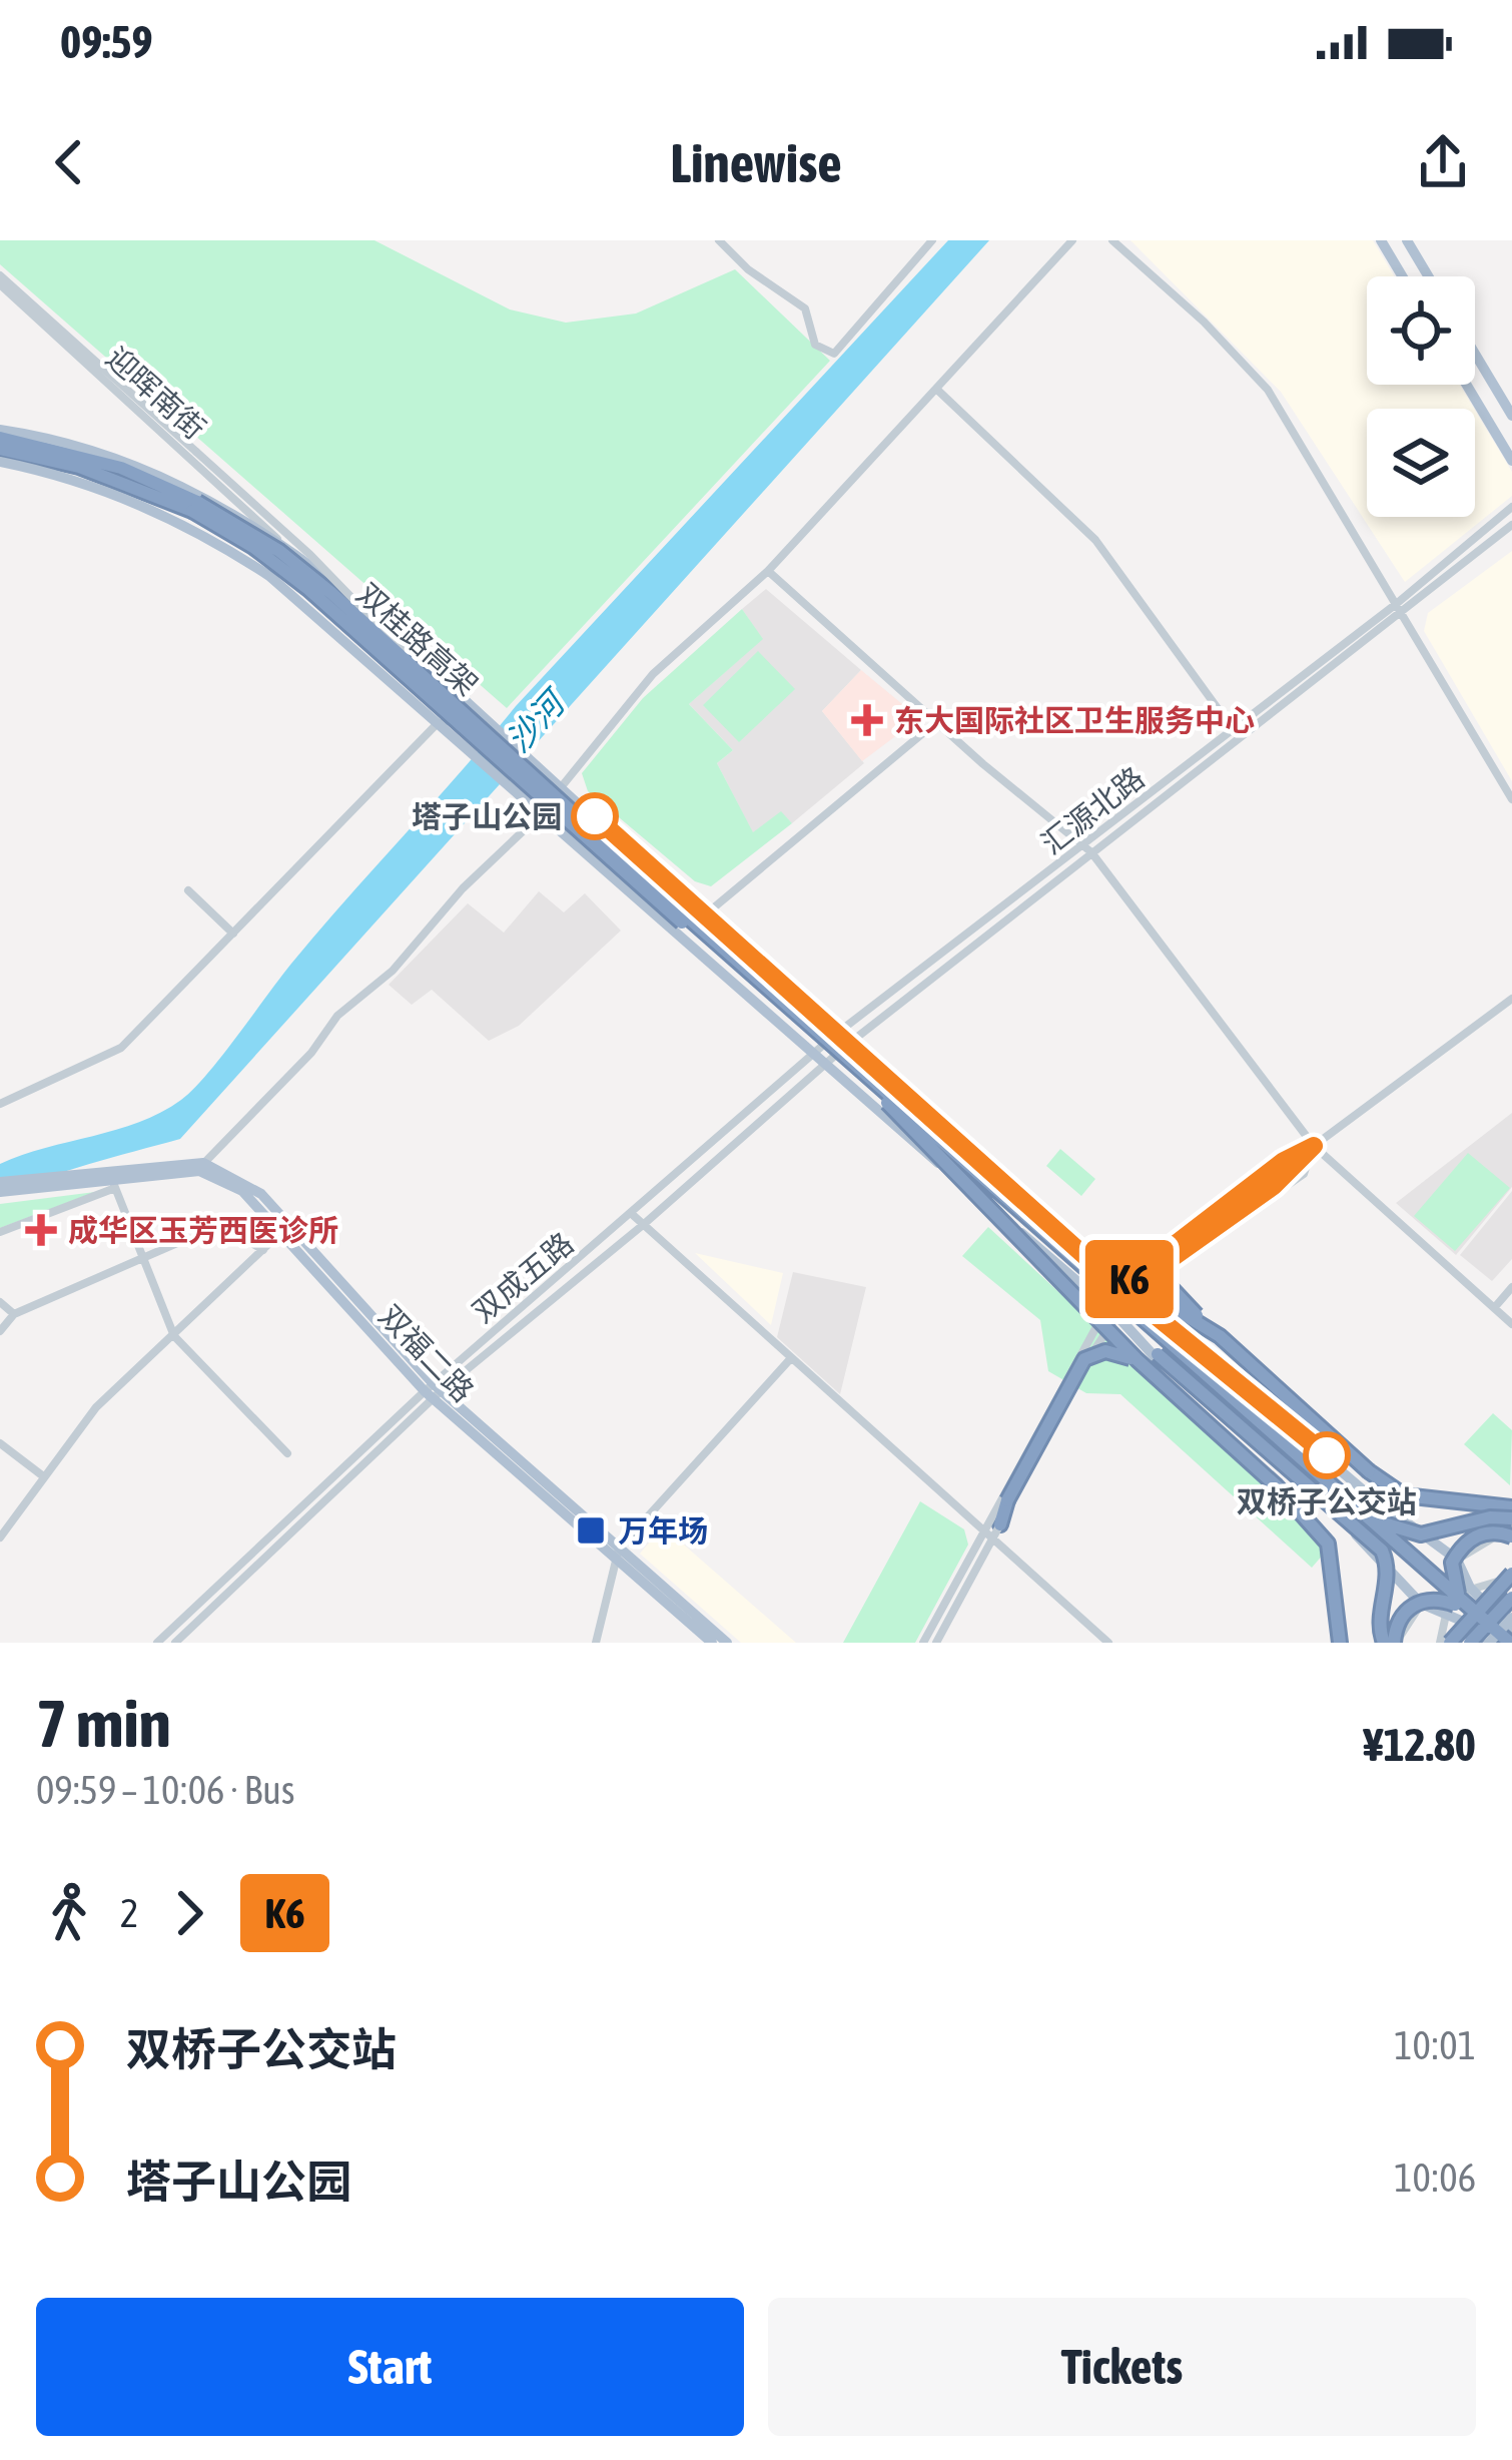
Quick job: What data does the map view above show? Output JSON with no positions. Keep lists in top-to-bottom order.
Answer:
{
  "streets": {
    "highway": ["双桂路高架"],
    "main road": ["双福二路"],
    "street": ["迎晖南街", "汇源北路", "双成五路"]
  },
  "crossings": [
    ["汇源北路", "双成五路"],
    ["双成五路", "双福二路"]
  ],
  "water": ["沙河"],
  "places": {
    "health": ["东大国际社区卫生服务中心", "成华区玉芳西医诊所"],
    "other": ["塔子山公园", "双桥子公交站"],
    "transit": ["万年场"]
  },
  "lines": ["bus line K6"],
  "page": {
    "status": "09:59",
    "header": "Linewise",
    "on_map": "K6",
    "heading": ["7 min", "09:59 – 10:06 · Bus", "¥12.80"],
    "legs": ["2", "K6"],
    "list": [
      {
        "name": "双桥子公交站",
        "value": "10:01"
      },
      {
        "name": "塔子山公园",
        "value": "10:06"
      }
    ],
    "buttons": ["Start", "Tickets"]
  }
}
